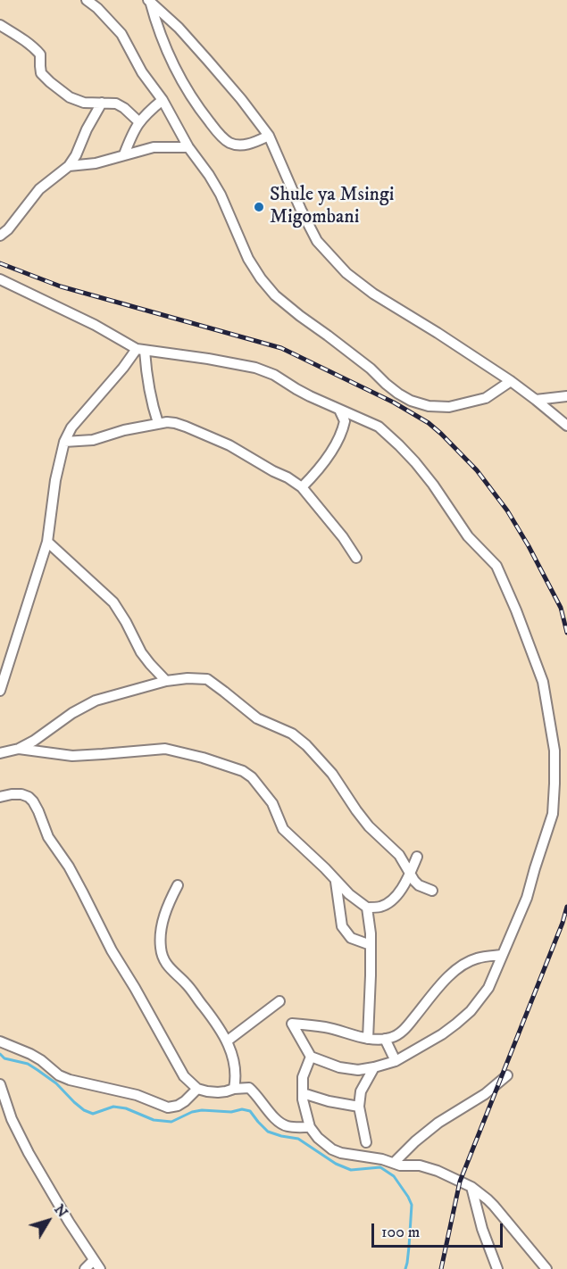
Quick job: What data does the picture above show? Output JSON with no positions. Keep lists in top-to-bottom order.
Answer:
{
  "places": ["Shule ya Msingi Migombani"],
  "scale_bar": "100 m",
  "north": "top right"
}
